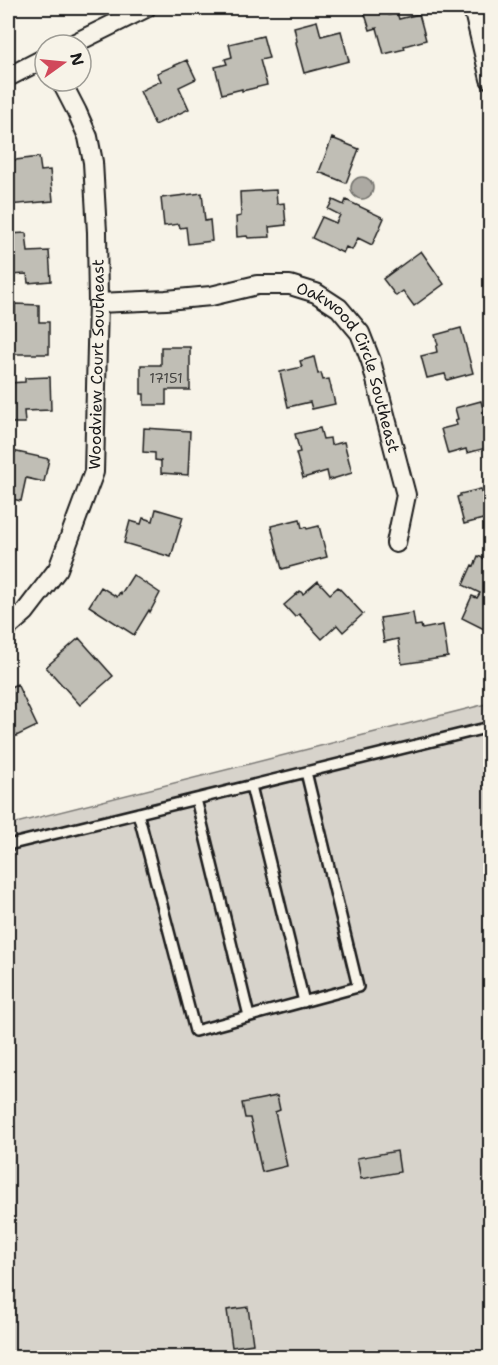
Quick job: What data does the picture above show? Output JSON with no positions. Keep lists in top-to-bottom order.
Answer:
{
  "streets": {
    "street": ["Woodview Court Southeast", "Oakwood Circle Southeast"]
  },
  "crossings": [
    ["Woodview Court Southeast", "Oakwood Circle Southeast"]
  ],
  "house_numbers": ["17151"],
  "north": "right"
}
